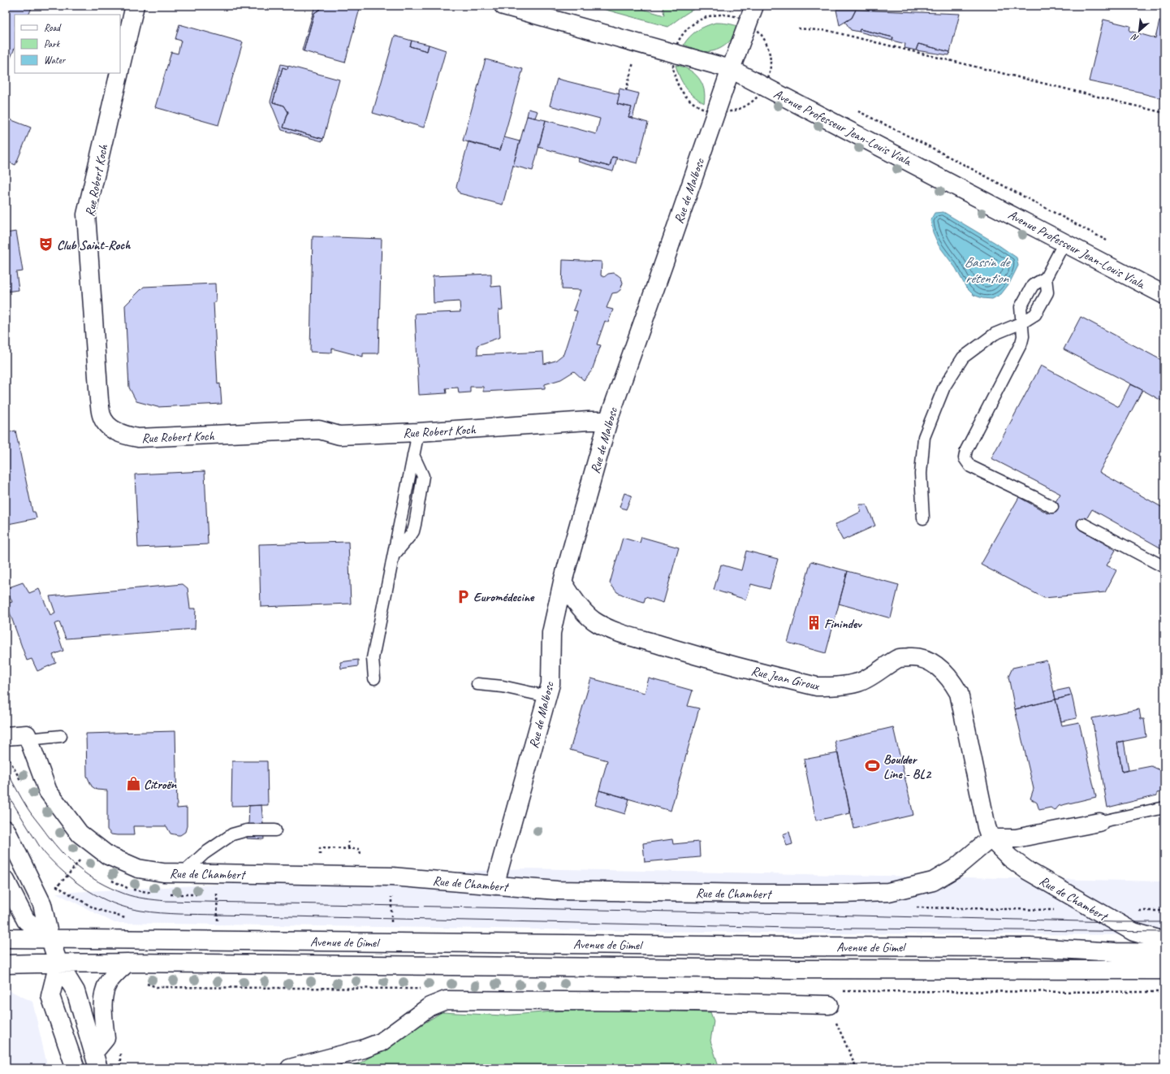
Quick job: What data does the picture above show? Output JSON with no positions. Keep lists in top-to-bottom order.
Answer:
{
  "streets": {
    "street": [
      "Avenue Professeur Jean-Louis Viala",
      "Rue Robert Koch",
      "Rue de Malbosc",
      "Rue Jean Giroux",
      "Rue de Chambert",
      "Avenue de Gimel"
    ]
  },
  "crossings": [
    ["Avenue Professeur Jean-Louis Viala", "Rue de Malbosc"],
    ["Rue Robert Koch", "Rue de Malbosc"],
    ["Rue de Malbosc", "Rue Jean Giroux"],
    ["Rue de Malbosc", "Rue de Chambert"],
    ["Rue Jean Giroux", "Rue de Chambert"]
  ],
  "water": ["Bassin de rétention"],
  "places": {
    "theatre": ["Club Saint-Roch"],
    "parking": ["Euromédecine"],
    "building": ["Finindev"],
    "sports": ["Boulder Line - BL2"],
    "shop": ["Citroën"]
  },
  "legend": ["Road", "Park", "Water"],
  "north": "bottom left"
}
